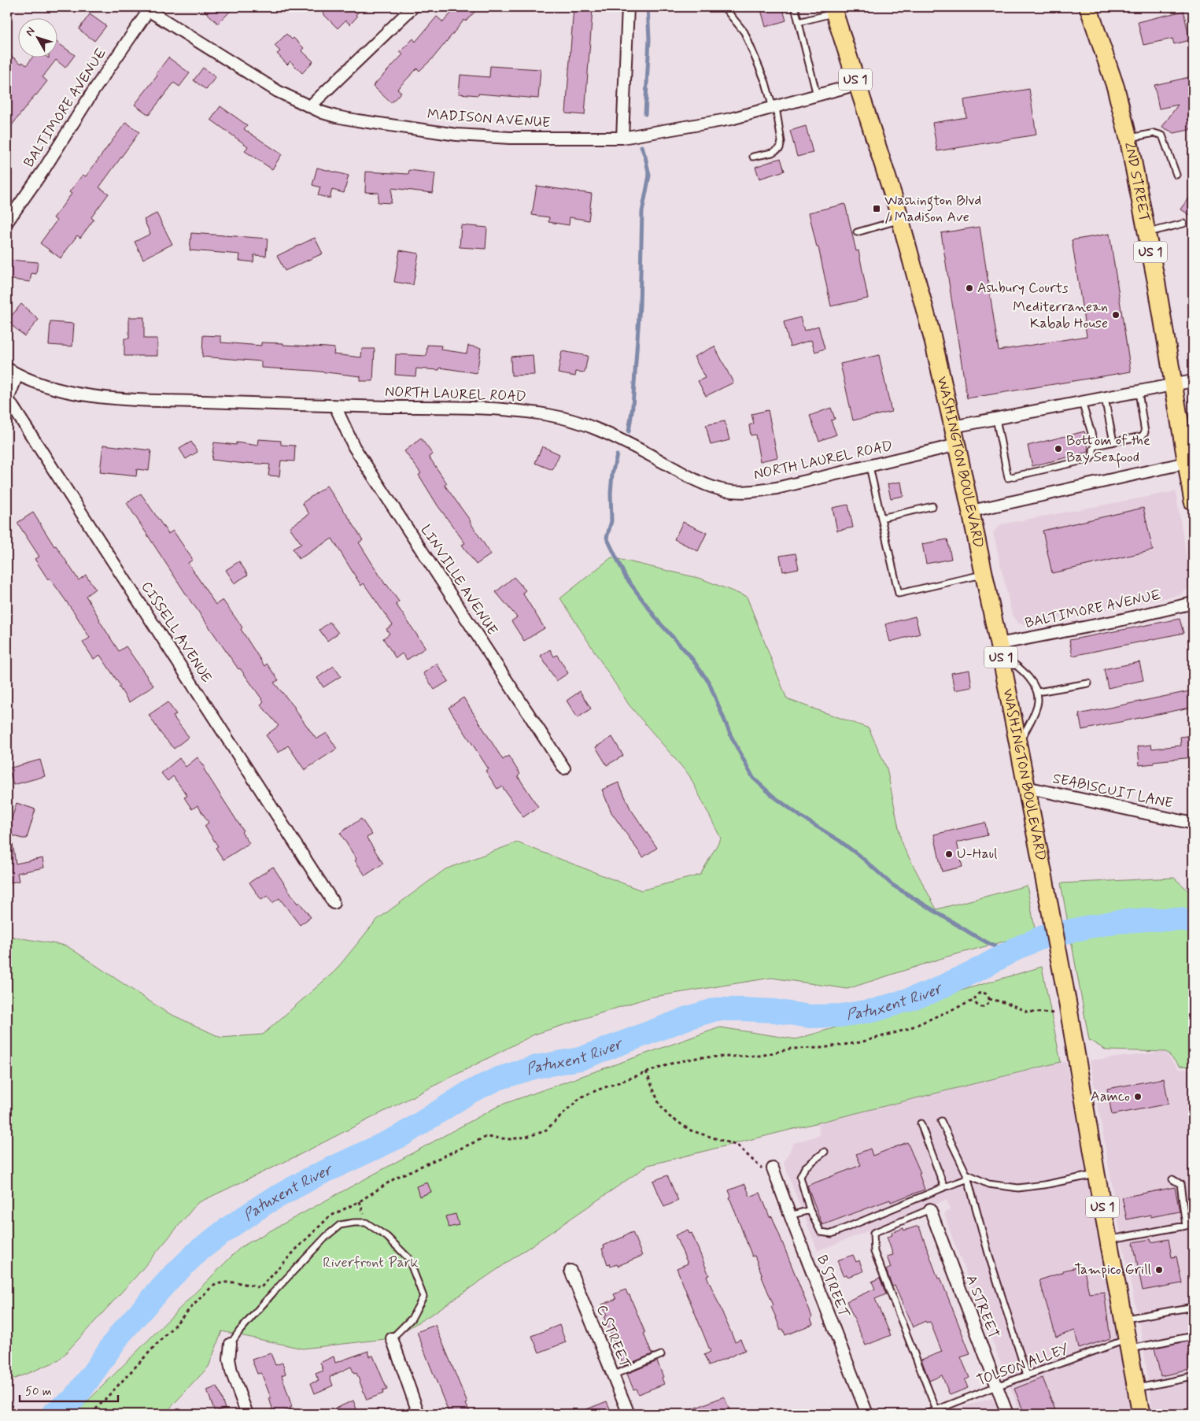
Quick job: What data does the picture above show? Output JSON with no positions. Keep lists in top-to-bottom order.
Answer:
{
  "streets": {
    "main road": ["US 1", "2ND STREET", "WASHINGTON BOULEVARD"],
    "street": [
      "BALTIMORE AVENUE",
      "MADISON AVENUE",
      "NORTH LAUREL ROAD",
      "LINVILLE AVENUE",
      "CISSELL AVENUE",
      "SEABISCUIT LANE",
      "B STREET",
      "A STREET",
      "C STREET"
    ],
    "lane": ["TOLSON ALLEY"]
  },
  "crossings": [
    ["BALTIMORE AVENUE", "MADISON AVENUE"],
    ["BALTIMORE AVENUE", "WASHINGTON BOULEVARD"],
    ["MADISON AVENUE", "WASHINGTON BOULEVARD"],
    ["NORTH LAUREL ROAD", "WASHINGTON BOULEVARD"],
    ["NORTH LAUREL ROAD", "LINVILLE AVENUE"],
    ["NORTH LAUREL ROAD", "CISSELL AVENUE"],
    ["WASHINGTON BOULEVARD", "SEABISCUIT LANE"],
    ["WASHINGTON BOULEVARD", "TOLSON ALLEY"],
    ["A STREET", "TOLSON ALLEY"]
  ],
  "water": ["Patuxent River"],
  "parks": ["Riverfront Park"],
  "places": {
    "transit": ["Washington Blvd / Madison Ave"],
    "other": [
      "Ashbury Courts",
      "Mediterranean Kabab House",
      "Bottom of the Bay Seafood",
      "U-Haul",
      "Aamco",
      "Tampico Grill"
    ]
  },
  "scale_bar": "50 m",
  "north": "top left"
}
